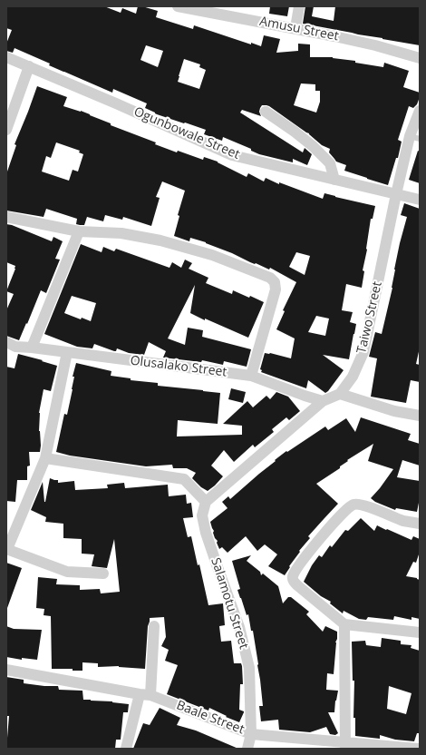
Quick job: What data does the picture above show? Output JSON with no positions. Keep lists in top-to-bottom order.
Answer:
{
  "streets": {
    "street": [
      "Amusu Street",
      "Ogunbowale Street",
      "Taiwo Street",
      "Olusalako Street",
      "Salamotu Street",
      "Baale Street"
    ]
  },
  "crossings": [
    ["Ogunbowale Street", "Taiwo Street"],
    ["Salamotu Street", "Baale Street"]
  ]
}
